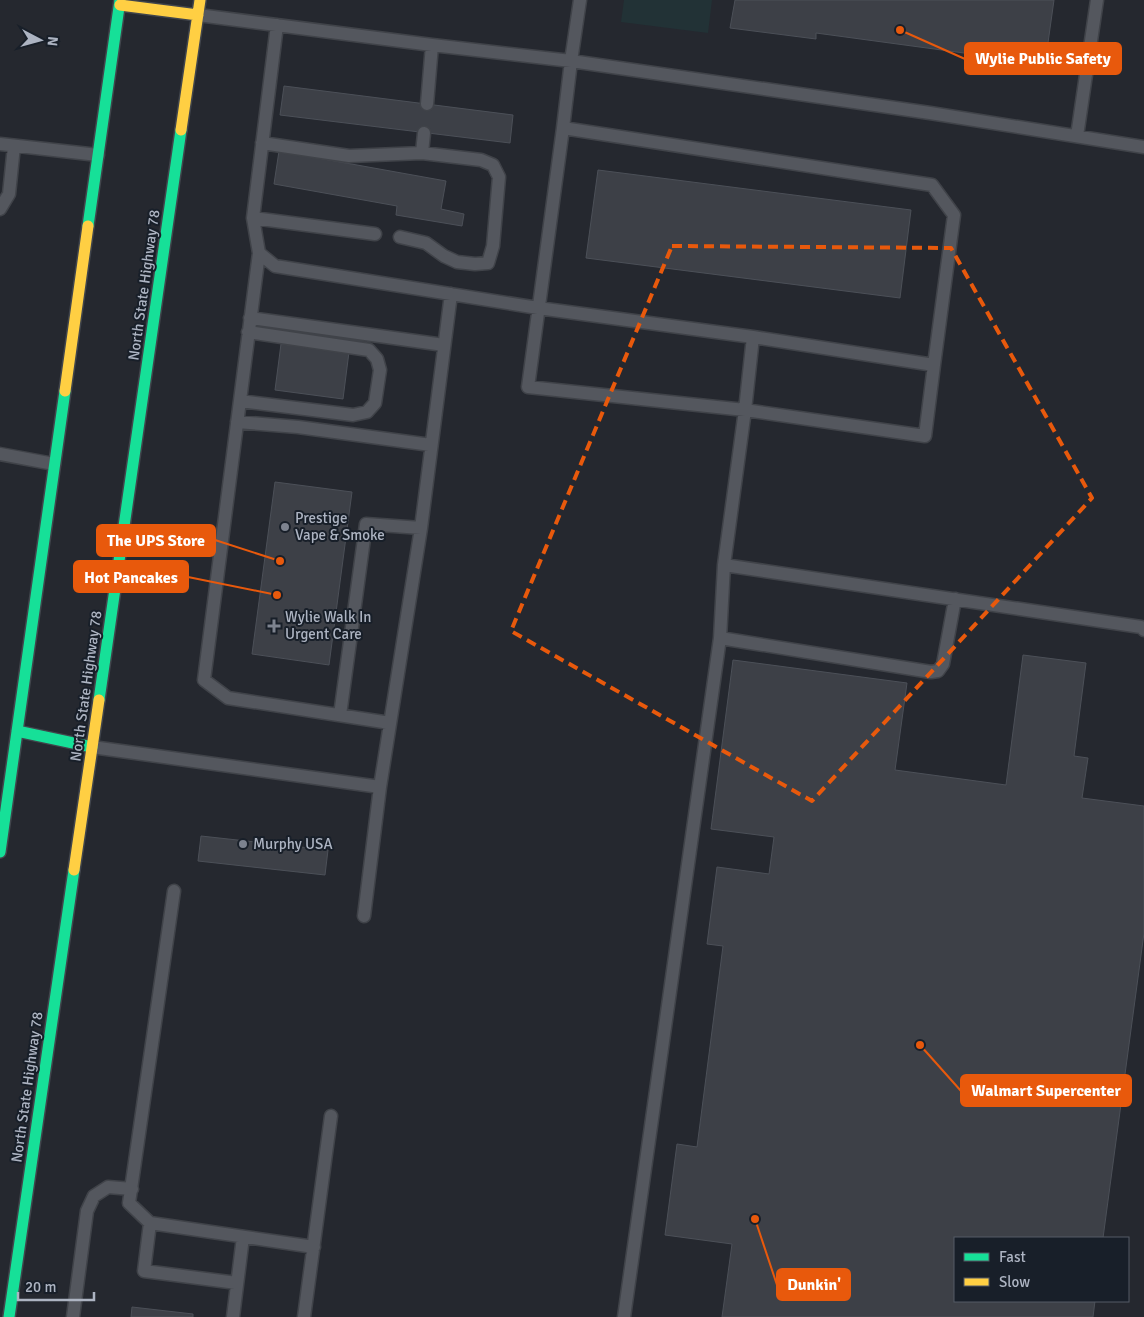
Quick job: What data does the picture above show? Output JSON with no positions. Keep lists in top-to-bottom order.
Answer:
{
  "streets": {
    "main road": ["North State Highway 78"]
  },
  "places": {
    "other": [
      "Wylie Public Safety",
      "Prestige Vape & Smoke",
      "The UPS Store",
      "Hot Pancakes",
      "Murphy USA",
      "Walmart Supercenter",
      "Dunkin'"
    ],
    "health": ["Wylie Walk In Urgent Care"]
  },
  "legend": ["Fast", "Slow"],
  "scale_bar": "20 m",
  "north": "right"
}
